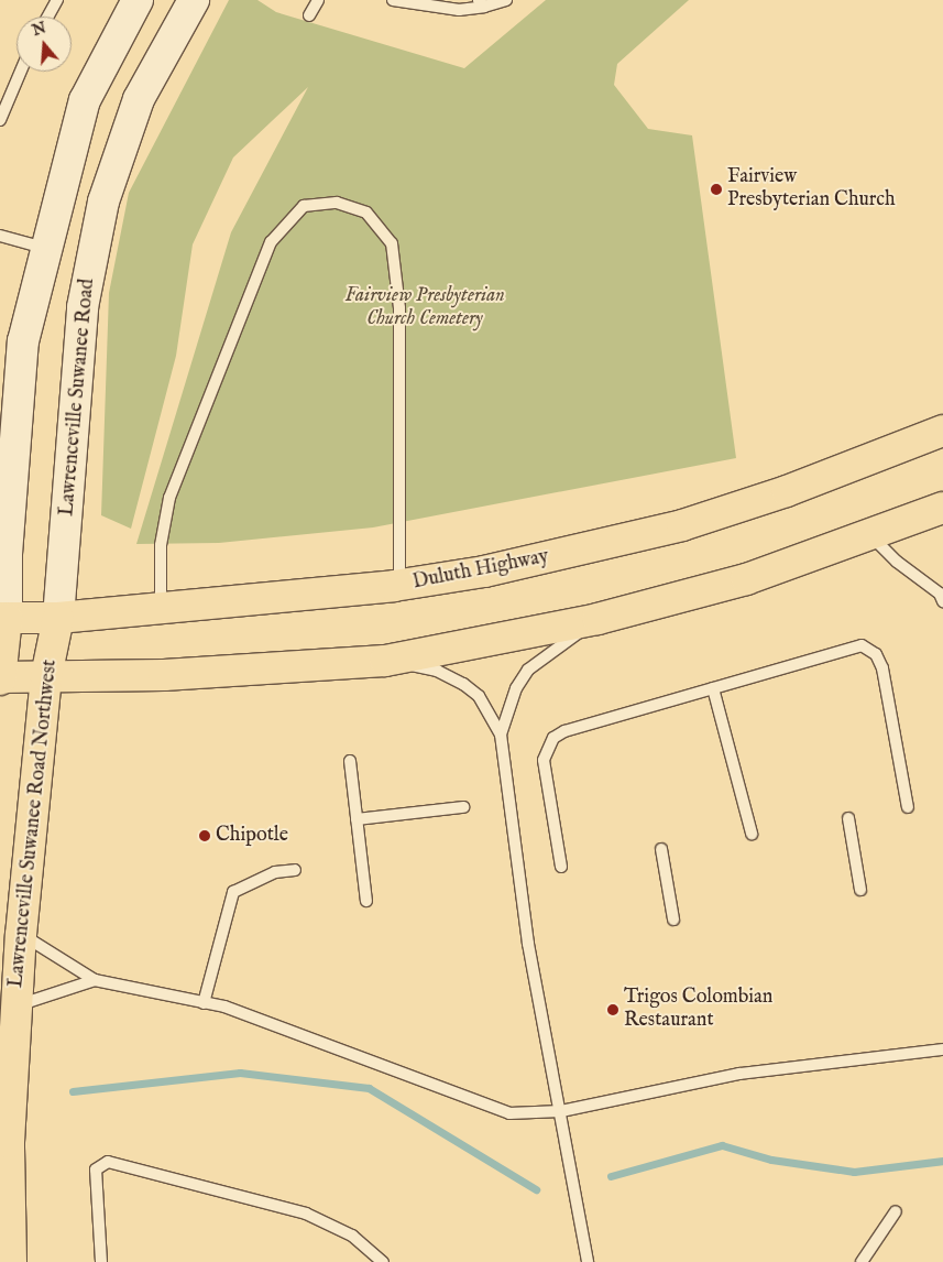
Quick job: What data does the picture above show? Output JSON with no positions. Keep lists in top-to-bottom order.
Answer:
{
  "streets": {
    "main road": ["Lawrenceville Suwanee Road", "Duluth Highway", "Lawrenceville Suwanee Road Northwest"]
  },
  "crossings": [
    ["Lawrenceville Suwanee Road", "Duluth Highway"],
    ["Lawrenceville Suwanee Road", "Lawrenceville Suwanee Road Northwest"],
    ["Duluth Highway", "Lawrenceville Suwanee Road Northwest"]
  ],
  "parks": ["Fairview Presbyterian Church Cemetery"],
  "places": ["Fairview Presbyterian Church", "Chipotle", "Trigos Colombian Restaurant"],
  "north": "top"
}
